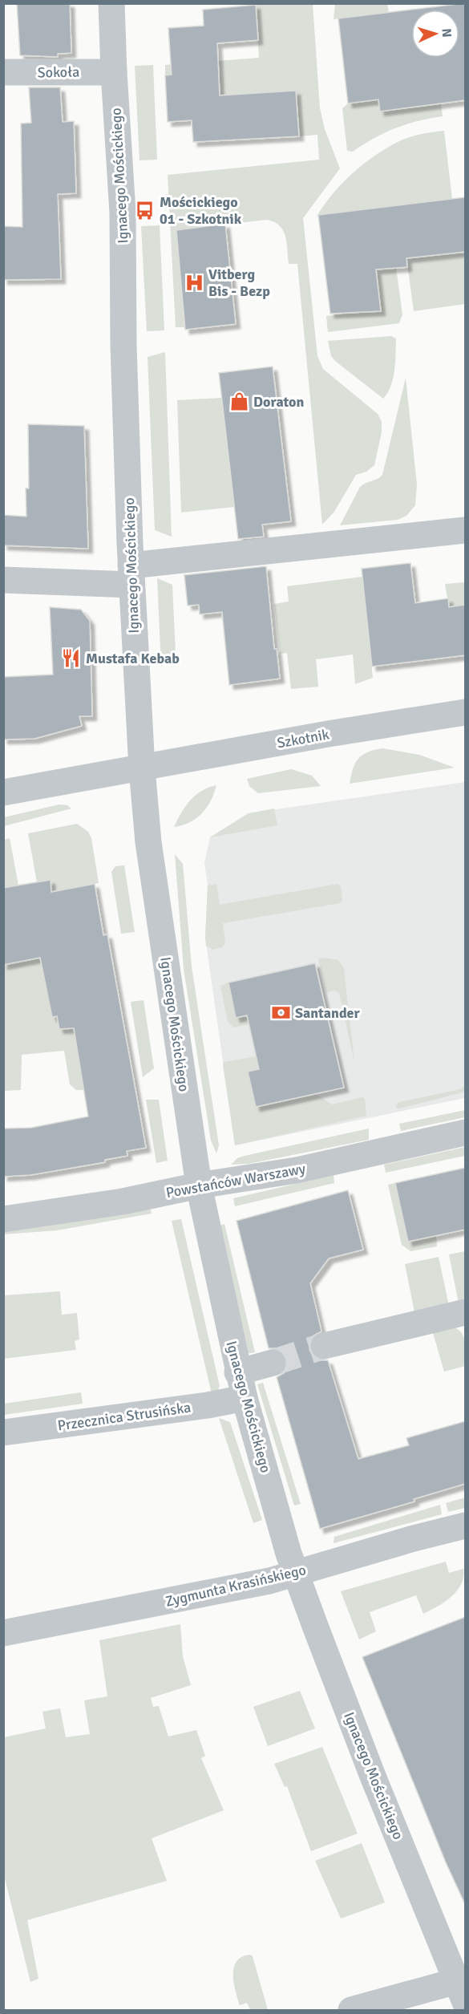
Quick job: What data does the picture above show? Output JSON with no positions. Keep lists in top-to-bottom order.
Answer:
{
  "streets": {
    "street": [
      "Sokoła",
      "Ignacego Mościckiego",
      "Szkotnik",
      "Powstańców Warszawy",
      "Przecznica Strusińska",
      "Zygmunta Krasińskiego"
    ]
  },
  "crossings": [
    ["Sokoła", "Ignacego Mościckiego"],
    ["Ignacego Mościckiego", "Szkotnik"],
    ["Ignacego Mościckiego", "Powstańców Warszawy"],
    ["Ignacego Mościckiego", "Przecznica Strusińska"],
    ["Ignacego Mościckiego", "Zygmunta Krasińskiego"]
  ],
  "places": {
    "bus stop": ["Mościckiego 01 - Szkotnik"],
    "hospital": ["Vitberg Bis - Bezp"],
    "shop": ["Doraton"],
    "restaurant": ["Mustafa Kebab"],
    "bank": ["Santander"]
  },
  "north": "right"
}
